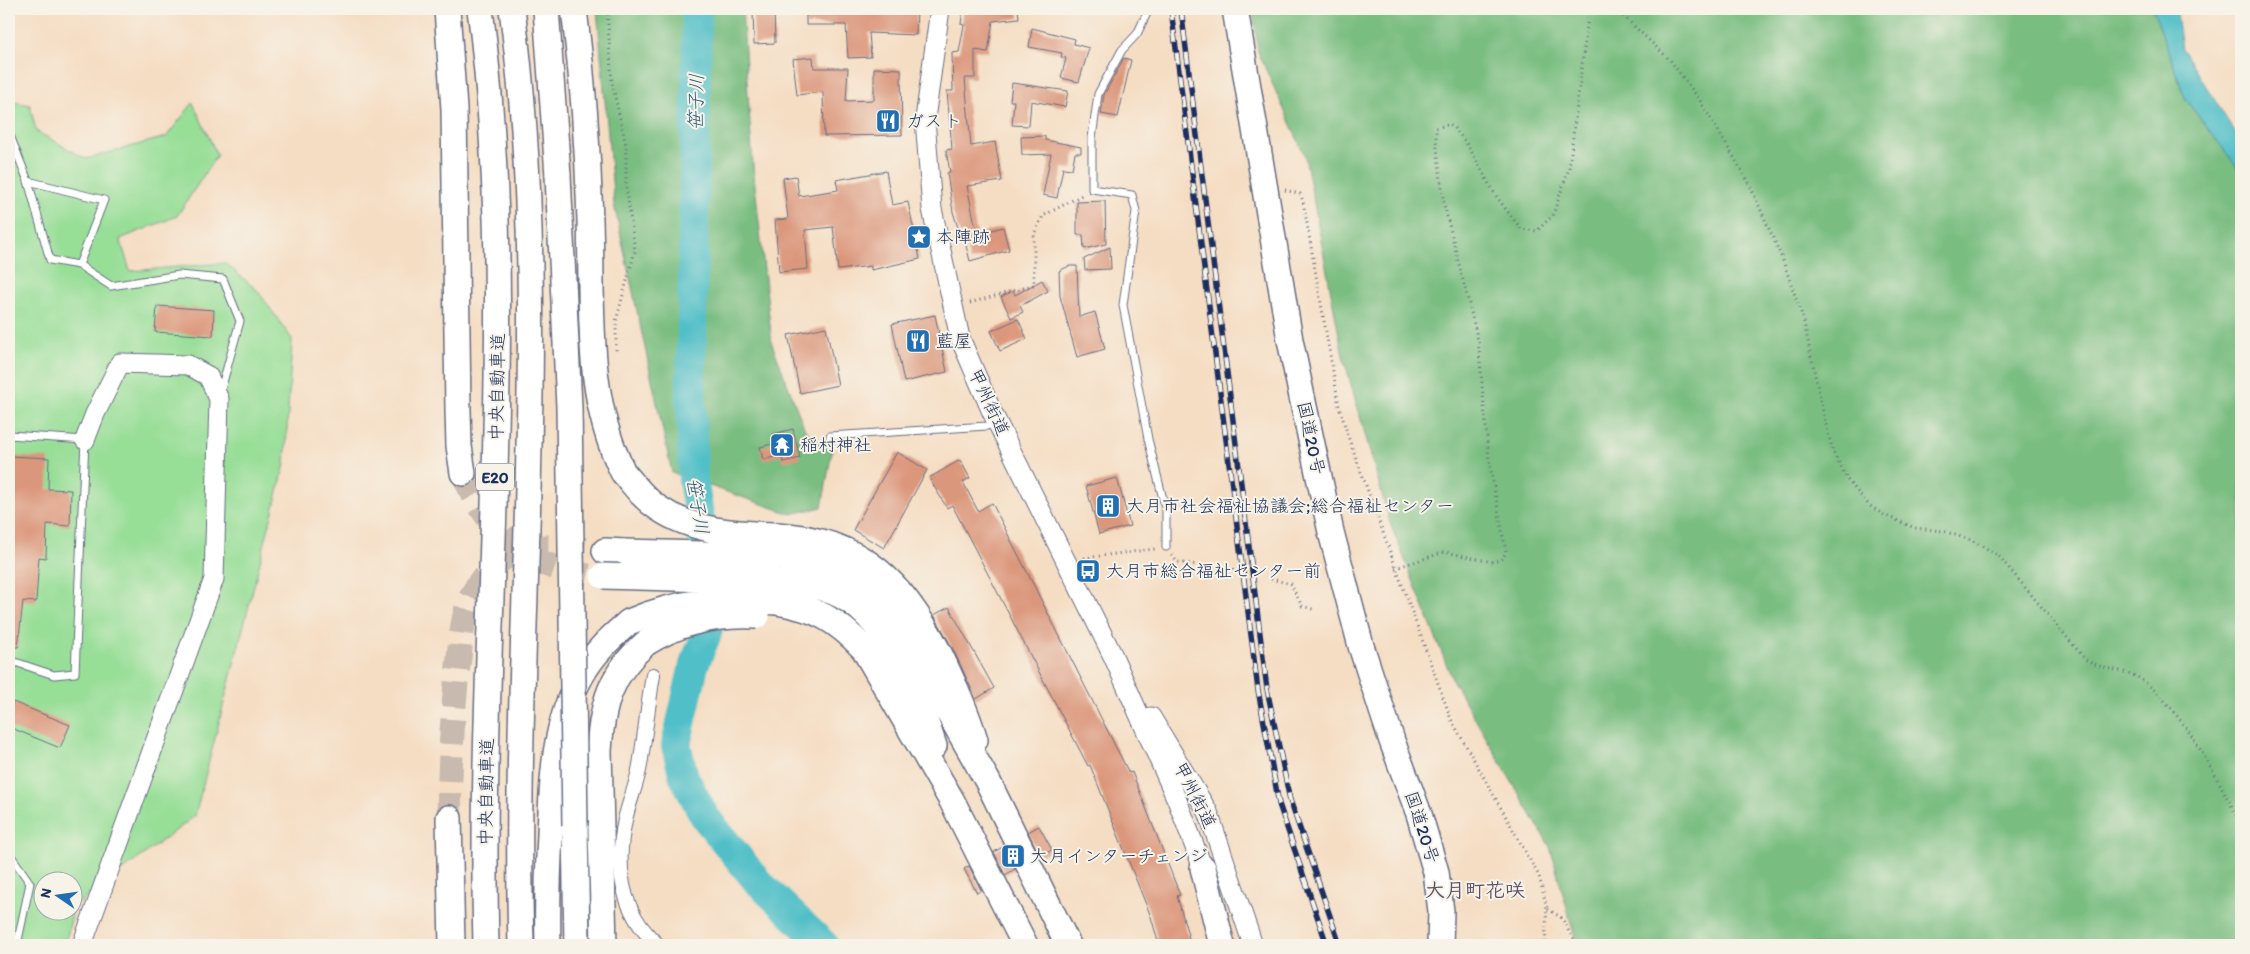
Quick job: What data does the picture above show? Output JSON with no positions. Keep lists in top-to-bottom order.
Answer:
{
  "streets": {
    "highway": ["中央自動車道", "国道20号", "E20"],
    "main road": ["甲州街道"]
  },
  "districts": ["大月町花咲"],
  "water": ["笹子川"],
  "places": {
    "restaurant": ["ガスト", "藍屋"],
    "place": ["本陣跡"],
    "temple": ["稲村神社"],
    "building": ["大月市社会福祉協議会;総合福祉センター", "大月インターチェンジ"],
    "bus stop": ["大月市総合福祉センター前"]
  },
  "north": "left"
}
